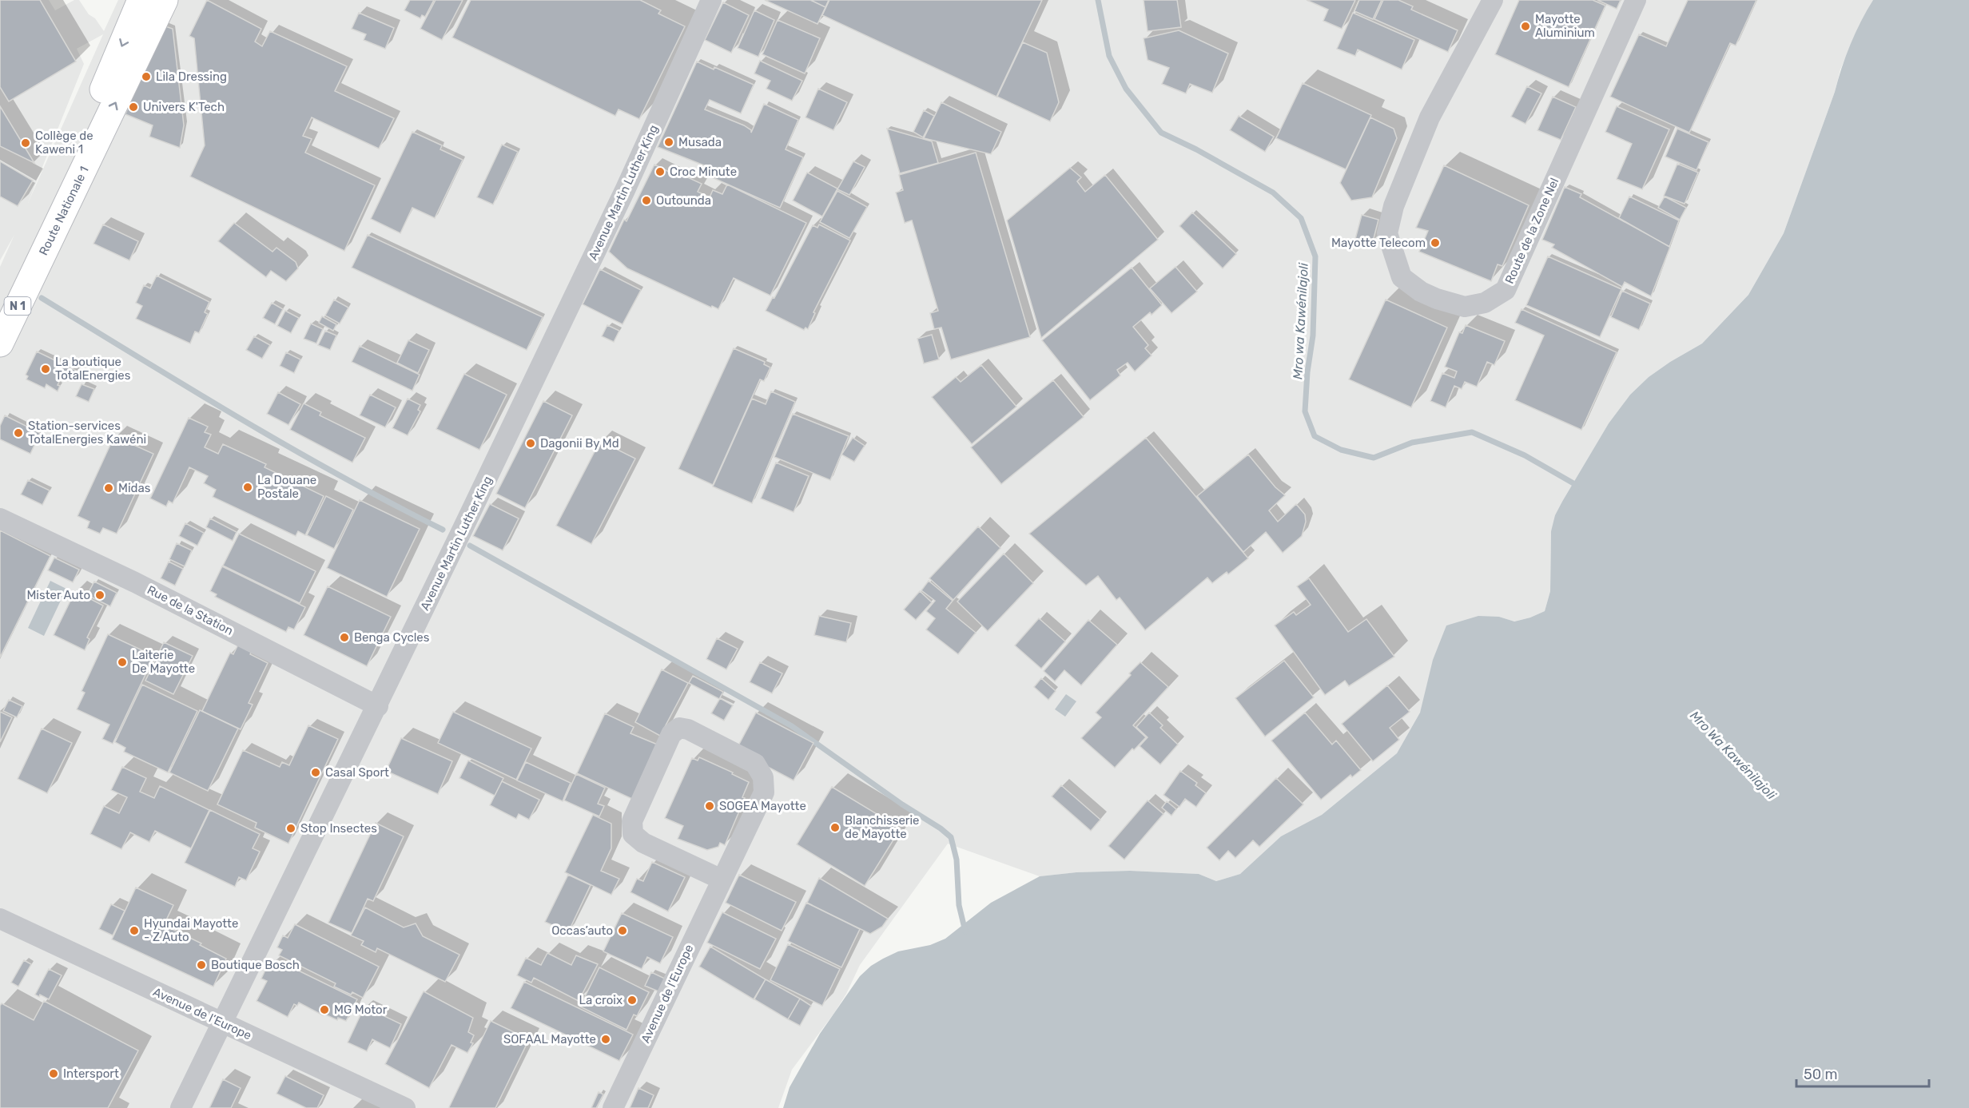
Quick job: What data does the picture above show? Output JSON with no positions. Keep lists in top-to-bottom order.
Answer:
{
  "streets": {
    "main road": ["Route Nationale 1", "N 1"],
    "street": [
      "Avenue Martin Luther King",
      "Route de la Zone Nel",
      "Rue de la Station",
      "Avenue de l’Europe"
    ]
  },
  "crossings": [
    ["Avenue Martin Luther King", "Rue de la Station"],
    ["Avenue Martin Luther King", "Avenue de l’Europe"]
  ],
  "water": ["Mro wa Kawénilajoli", "Mro Wa Kawénilajoli"],
  "places": [
    "Mayotte Aluminium",
    "Lila Dressing",
    "Univers K'Tech",
    "Musada",
    "Collège de Kaweni 1",
    "Croc Minute",
    "Outounda",
    "Mayotte Telecom",
    "La boutique TotalEnergies",
    "Station-services TotalEnergies Kawéni",
    "Dagonii By Md",
    "La Douane Postale",
    "Midas",
    "Mister Auto",
    "Benga Cycles",
    "Laiterie De Mayotte",
    "Casal Sport",
    "SOGEA Mayotte",
    "Blanchisserie de Mayotte",
    "Stop Insectes",
    "Hyundai Mayotte - Z Auto",
    "Occas’auto",
    "Boutique Bosch",
    "La croix",
    "MG Motor",
    "SOFAAL Mayotte",
    "Intersport"
  ],
  "scale_bar": "50 m"
}
